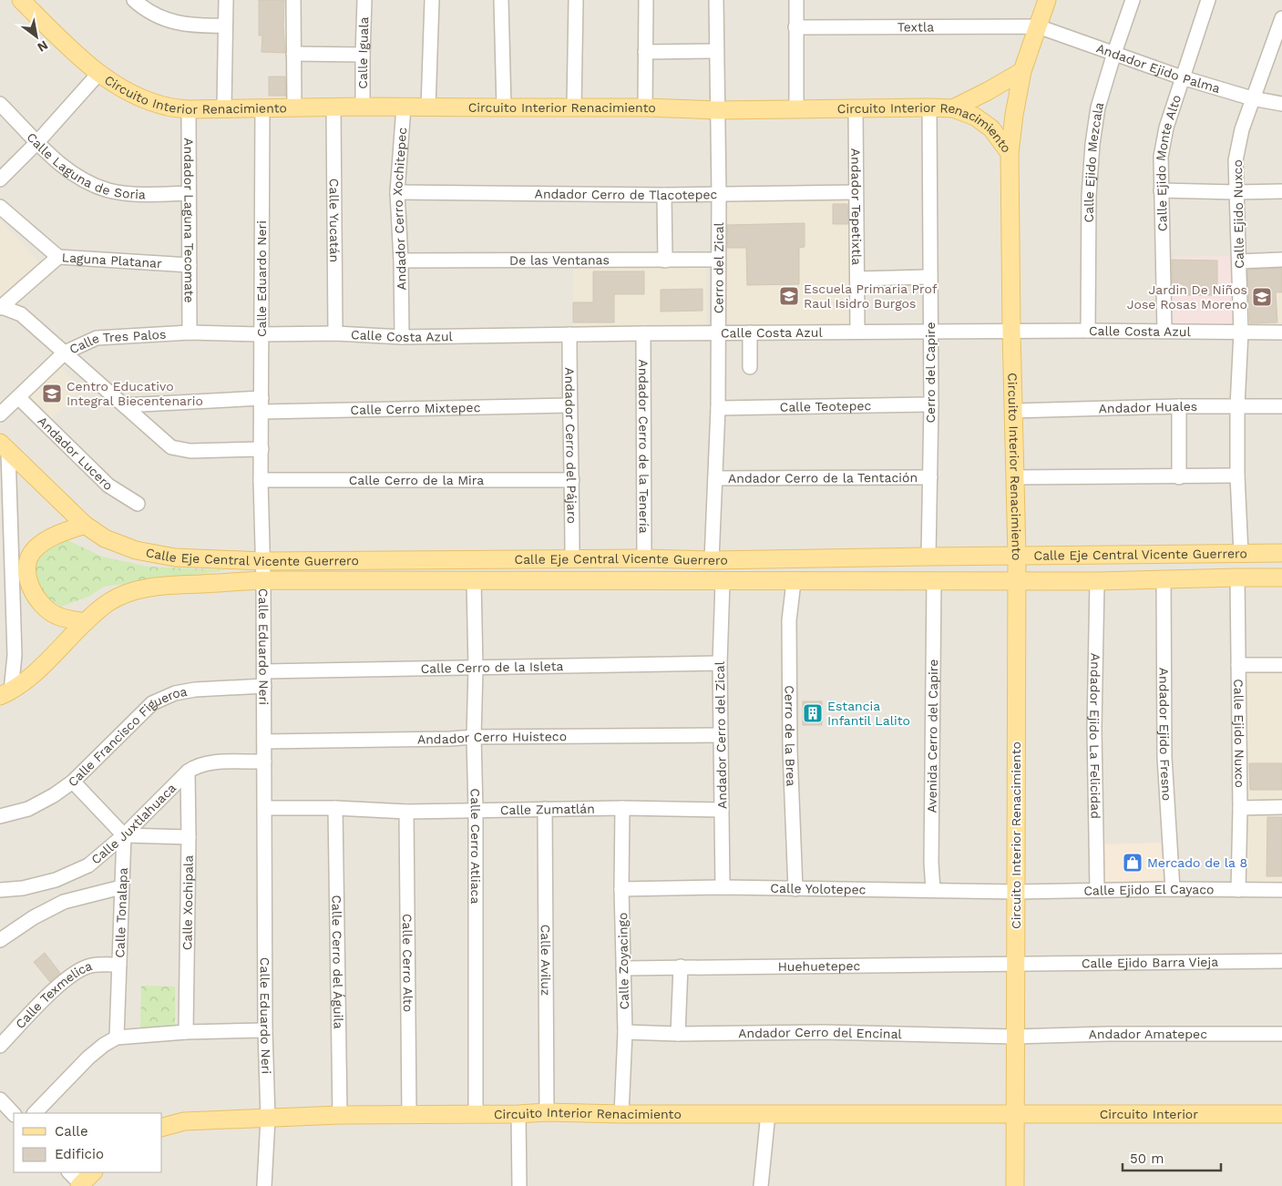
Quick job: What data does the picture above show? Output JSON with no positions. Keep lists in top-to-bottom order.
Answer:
{
  "streets": {
    "main road": ["Circuito Interior Renacimiento", "Calle Eje Central Vicente Guerrero", "Circuito Interior"],
    "street": [
      "Textla",
      "Calle Iguala",
      "Andador Ejido Palma",
      "Calle Laguna de Soria",
      "Calle Ejido Mezcala",
      "Calle Ejido Monte Alto",
      "Andador Cerro de Tlacotepec",
      "Andador Tepetixtla",
      "Andador Cerro Xochitepec",
      "Calle Ejido Nuxco",
      "Andador Laguna Tecomate",
      "Calle Yucatán",
      "De las Ventanas",
      "Laguna Platanar",
      "Cerro del Zical",
      "Calle Eduardo Neri",
      "Calle Costa Azul",
      "Calle Tres Palos",
      "Cerro del Capire",
      "Calle Teotepec",
      "Andador Huales",
      "Calle Cerro Mixtepec",
      "Andador Cerro de la Tenería",
      "Andador Cerro del Pájaro",
      "Andador Lucero",
      "Andador Cerro de la Tentación",
      "Calle Cerro de la Mira",
      "Calle Cerro de la Isleta",
      "Andador Ejido Fresno",
      "Andador Cerro del Zical",
      "Cerro de la Brea",
      "Andador Ejido La Felicidad",
      "Avenida Cerro del Capire",
      "Andador Cerro Huisteco",
      "Calle Francisco Figueroa",
      "Calle Zumatlán",
      "Calle Juxtlahuaca",
      "Calle Cerro Atliaca",
      "Calle Yolotepec",
      "Calle Ejido El Cayaco",
      "Calle Xochipala",
      "Calle Tonalapa",
      "Calle Aviluz",
      "Calle Zoyacingo",
      "Calle Cerro del Águila",
      "Calle Cerro Alto",
      "Calle Ejido Barra Vieja",
      "Huehuetepec",
      "Calle Texmelica",
      "Andador Cerro del Encinal",
      "Andador Amatepec"
    ]
  },
  "crossings": [
    ["Textla", "Andador Ejido Palma"],
    ["Calle Iguala", "Circuito Interior Renacimiento"],
    ["Andador Ejido Palma", "Calle Ejido Mezcala"],
    ["Andador Ejido Palma", "Calle Ejido Monte Alto"],
    ["Andador Ejido Palma", "Calle Ejido Nuxco"],
    ["Circuito Interior Renacimiento", "Andador Tepetixtla"],
    ["Circuito Interior Renacimiento", "Andador Cerro Xochitepec"],
    ["Circuito Interior Renacimiento", "Andador Laguna Tecomate"],
    ["Circuito Interior Renacimiento", "Calle Yucatán"],
    ["Circuito Interior Renacimiento", "Cerro del Zical"],
    ["Circuito Interior Renacimiento", "Calle Eduardo Neri"],
    ["Circuito Interior Renacimiento", "Calle Costa Azul"],
    ["Circuito Interior Renacimiento", "Cerro del Capire"],
    ["Circuito Interior Renacimiento", "Andador Huales"],
    ["Circuito Interior Renacimiento", "Calle Eje Central Vicente Guerrero"],
    ["Circuito Interior Renacimiento", "Calle Cerro Atliaca"],
    ["Circuito Interior Renacimiento", "Calle Yolotepec"],
    ["Circuito Interior Renacimiento", "Calle Ejido El Cayaco"],
    ["Circuito Interior Renacimiento", "Calle Aviluz"],
    ["Circuito Interior Renacimiento", "Calle Zoyacingo"],
    ["Circuito Interior Renacimiento", "Calle Cerro del Águila"],
    ["Circuito Interior Renacimiento", "Calle Cerro Alto"],
    ["Circuito Interior Renacimiento", "Calle Ejido Barra Vieja"],
    ["Circuito Interior Renacimiento", "Huehuetepec"],
    ["Circuito Interior Renacimiento", "Andador Cerro del Encinal"],
    ["Circuito Interior Renacimiento", "Andador Amatepec"],
    ["Circuito Interior Renacimiento", "Circuito Interior"],
    ["Calle Laguna de Soria", "Andador Laguna Tecomate"],
    ["Calle Ejido Mezcala", "Calle Costa Azul"],
    ["Calle Ejido Monte Alto", "Calle Costa Azul"],
    ["Andador Cerro de Tlacotepec", "Andador Tepetixtla"],
    ["Andador Cerro de Tlacotepec", "Andador Cerro Xochitepec"],
    ["Andador Cerro de Tlacotepec", "Cerro del Zical"],
    ["Andador Tepetixtla", "Calle Costa Azul"],
    ["Andador Cerro Xochitepec", "De las Ventanas"],
    ["Andador Cerro Xochitepec", "Calle Costa Azul"],
    ["Calle Ejido Nuxco", "Calle Costa Azul"],
    ["Calle Ejido Nuxco", "Andador Huales"],
    ["Calle Ejido Nuxco", "Calle Eje Central Vicente Guerrero"],
    ["Calle Ejido Nuxco", "Calle Ejido El Cayaco"],
    ["Andador Laguna Tecomate", "Laguna Platanar"],
    ["Andador Laguna Tecomate", "Calle Tres Palos"],
    ["Calle Yucatán", "Calle Costa Azul"],
    ["De las Ventanas", "Cerro del Zical"],
    ["Cerro del Zical", "Calle Costa Azul"],
    ["Cerro del Zical", "Calle Teotepec"],
    ["Cerro del Zical", "Andador Cerro de la Tentación"],
    ["Cerro del Zical", "Calle Eje Central Vicente Guerrero"],
    ["Calle Eduardo Neri", "Calle Costa Azul"],
    ["Calle Eduardo Neri", "Calle Tres Palos"],
    ["Calle Eduardo Neri", "Calle Cerro Mixtepec"],
    ["Calle Eduardo Neri", "Calle Cerro de la Mira"],
    ["Calle Eduardo Neri", "Calle Eje Central Vicente Guerrero"],
    ["Calle Eduardo Neri", "Calle Cerro de la Isleta"],
    ["Calle Eduardo Neri", "Andador Cerro Huisteco"],
    ["Calle Eduardo Neri", "Calle Francisco Figueroa"],
    ["Calle Eduardo Neri", "Calle Zumatlán"],
    ["Calle Eduardo Neri", "Calle Juxtlahuaca"],
    ["Calle Costa Azul", "Calle Tres Palos"],
    ["Calle Costa Azul", "Cerro del Capire"],
    ["Calle Costa Azul", "Andador Cerro de la Tenería"],
    ["Calle Costa Azul", "Andador Cerro del Pájaro"],
    ["Calle Tres Palos", "Andador Lucero"],
    ["Cerro del Capire", "Calle Teotepec"],
    ["Cerro del Capire", "Andador Cerro de la Tentación"],
    ["Cerro del Capire", "Calle Eje Central Vicente Guerrero"],
    ["Calle Cerro Mixtepec", "Andador Cerro del Pájaro"],
    ["Andador Cerro de la Tenería", "Calle Eje Central Vicente Guerrero"],
    ["Andador Cerro del Pájaro", "Calle Cerro de la Mira"],
    ["Andador Cerro del Pájaro", "Calle Eje Central Vicente Guerrero"],
    ["Calle Eje Central Vicente Guerrero", "Andador Ejido Fresno"],
    ["Calle Eje Central Vicente Guerrero", "Andador Cerro del Zical"],
    ["Calle Eje Central Vicente Guerrero", "Cerro de la Brea"],
    ["Calle Eje Central Vicente Guerrero", "Andador Ejido La Felicidad"],
    ["Calle Eje Central Vicente Guerrero", "Avenida Cerro del Capire"],
    ["Calle Eje Central Vicente Guerrero", "Calle Cerro Atliaca"],
    ["Calle Cerro de la Isleta", "Andador Cerro del Zical"],
    ["Calle Cerro de la Isleta", "Calle Cerro Atliaca"],
    ["Andador Ejido Fresno", "Calle Ejido El Cayaco"],
    ["Andador Cerro del Zical", "Andador Cerro Huisteco"],
    ["Andador Cerro del Zical", "Calle Zumatlán"],
    ["Andador Cerro del Zical", "Calle Yolotepec"],
    ["Cerro de la Brea", "Calle Yolotepec"],
    ["Andador Ejido La Felicidad", "Calle Ejido El Cayaco"],
    ["Avenida Cerro del Capire", "Calle Yolotepec"],
    ["Andador Cerro Huisteco", "Calle Cerro Atliaca"],
    ["Calle Zumatlán", "Calle Cerro Atliaca"],
    ["Calle Zumatlán", "Calle Aviluz"],
    ["Calle Zumatlán", "Calle Zoyacingo"],
    ["Calle Zumatlán", "Calle Cerro del Águila"],
    ["Calle Zumatlán", "Calle Cerro Alto"],
    ["Calle Juxtlahuaca", "Calle Xochipala"],
    ["Calle Juxtlahuaca", "Calle Tonalapa"],
    ["Calle Yolotepec", "Calle Ejido El Cayaco"],
    ["Calle Yolotepec", "Calle Zoyacingo"],
    ["Calle Tonalapa", "Calle Texmelica"],
    ["Calle Zoyacingo", "Huehuetepec"],
    ["Calle Zoyacingo", "Andador Cerro del Encinal"],
    ["Calle Ejido Barra Vieja", "Huehuetepec"],
    ["Andador Cerro del Encinal", "Andador Amatepec"]
  ],
  "places": {
    "school or university": ["Escuela Primaria Prof Raul Isidro Burgos", "Jardin De Niños Jose Rosas Moreno", "Centro Educativo Integral Biecentenario"],
    "building": ["Estancia Infantil Lalito"],
    "shop": ["Mercado de la 8"]
  },
  "legend": ["Calle", "Edificio"],
  "scale_bar": "50 m",
  "north": "bottom right"
}
